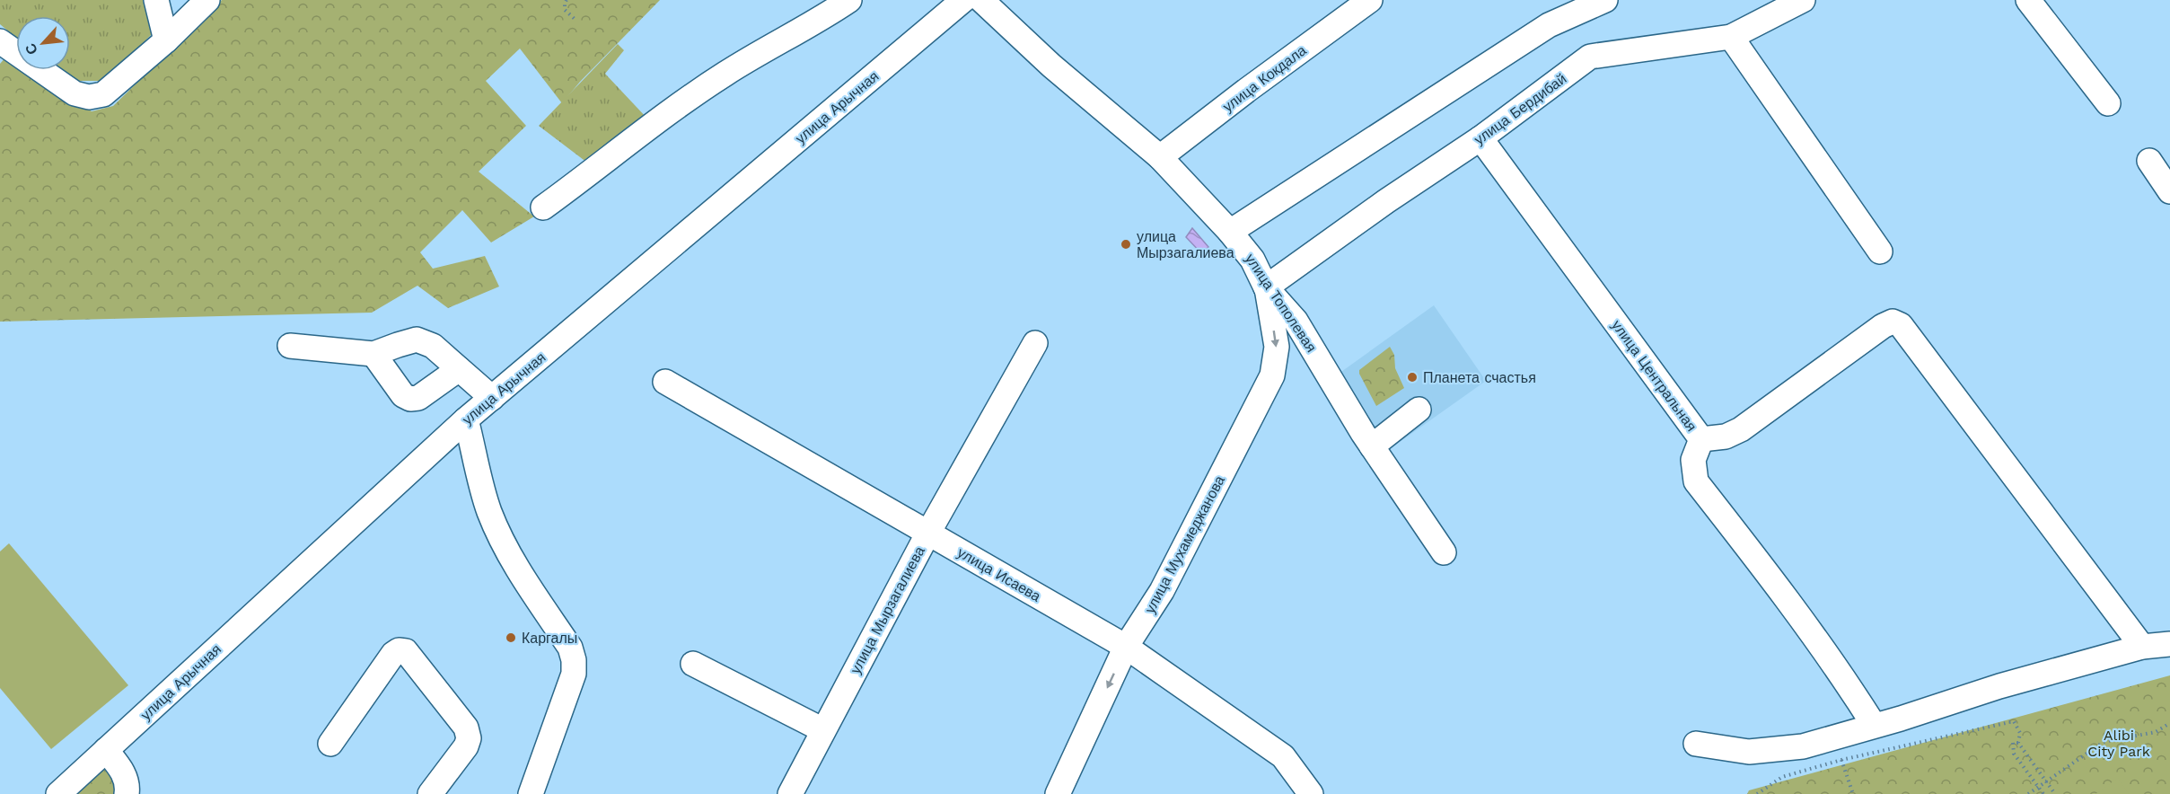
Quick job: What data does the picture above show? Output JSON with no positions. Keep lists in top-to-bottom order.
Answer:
{
  "streets": {
    "street": [
      "улица Кокдала",
      "улица Арычная",
      "улица Бердибай",
      "улица Тополевая",
      "улица Центральная",
      "улица Мухамеджанова",
      "улица Исаева",
      "улица Мырзагалиева"
    ]
  },
  "crossings": [
    ["улица Кокдала", "улица Тополевая"],
    ["улица Бердибай", "улица Тополевая"],
    ["улица Бердибай", "улица Центральная"],
    ["улица Бердибай", "улица Мухамеджанова"],
    ["улица Тополевая", "улица Мухамеджанова"],
    ["улица Мухамеджанова", "улица Исаева"],
    ["улица Исаева", "улица Мырзагалиева"]
  ],
  "one_way": ["улица Мухамеджанова"],
  "parks": ["Alibi City Park"],
  "places": ["улица Мырзагалиева", "Планета счастья", "Каргалы"],
  "north": "bottom left"
}
